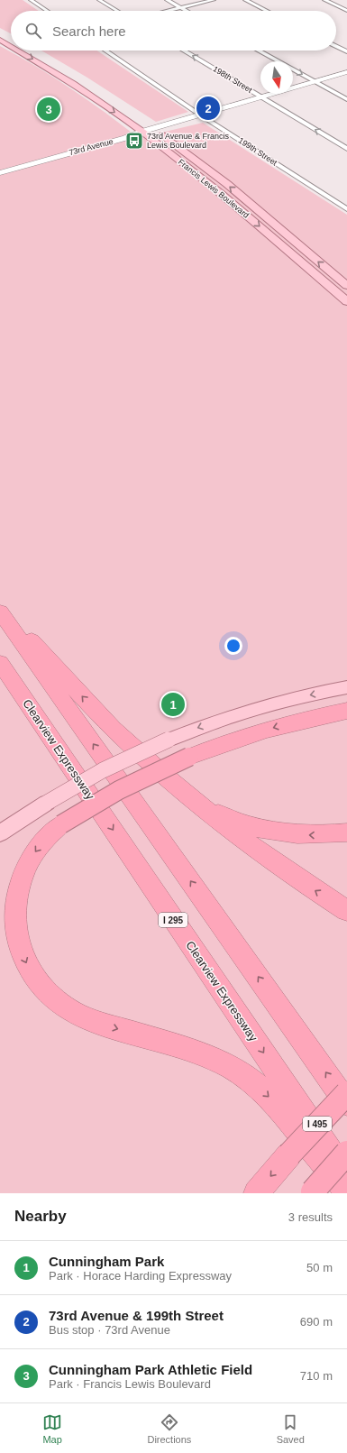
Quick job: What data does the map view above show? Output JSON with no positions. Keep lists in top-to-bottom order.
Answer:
{
  "streets": {
    "highway": ["Clearview Expressway", "I 295", "I 495"],
    "main road": ["Francis Lewis Boulevard"],
    "street": ["198th Street", "73rd Avenue", "199th Street"]
  },
  "crossings": [
    ["198th Street", "73rd Avenue"],
    ["73rd Avenue", "199th Street"],
    ["73rd Avenue", "Francis Lewis Boulevard"]
  ],
  "places": {
    "bus stop": ["73rd Avenue & Francis Lewis Boulevard"]
  },
  "north": "bottom",
  "page": {
    "search": "Search here",
    "pins": ["2", "3", "1"],
    "heading": ["Nearby", "3 results"],
    "list": [
      {
        "mark": "1",
        "name": "Cunningham Park",
        "note": "Park · Horace Harding Expressway",
        "value": "50 m"
      },
      {
        "mark": "2",
        "name": "73rd Avenue & 199th Street",
        "note": "Bus stop · 73rd Avenue",
        "value": "690 m"
      },
      {
        "mark": "3",
        "name": "Cunningham Park Athletic Field",
        "note": "Park · Francis Lewis Boulevard",
        "value": "710 m"
      }
    ],
    "nav": ["Map", "Directions", "Saved"]
  }
}
